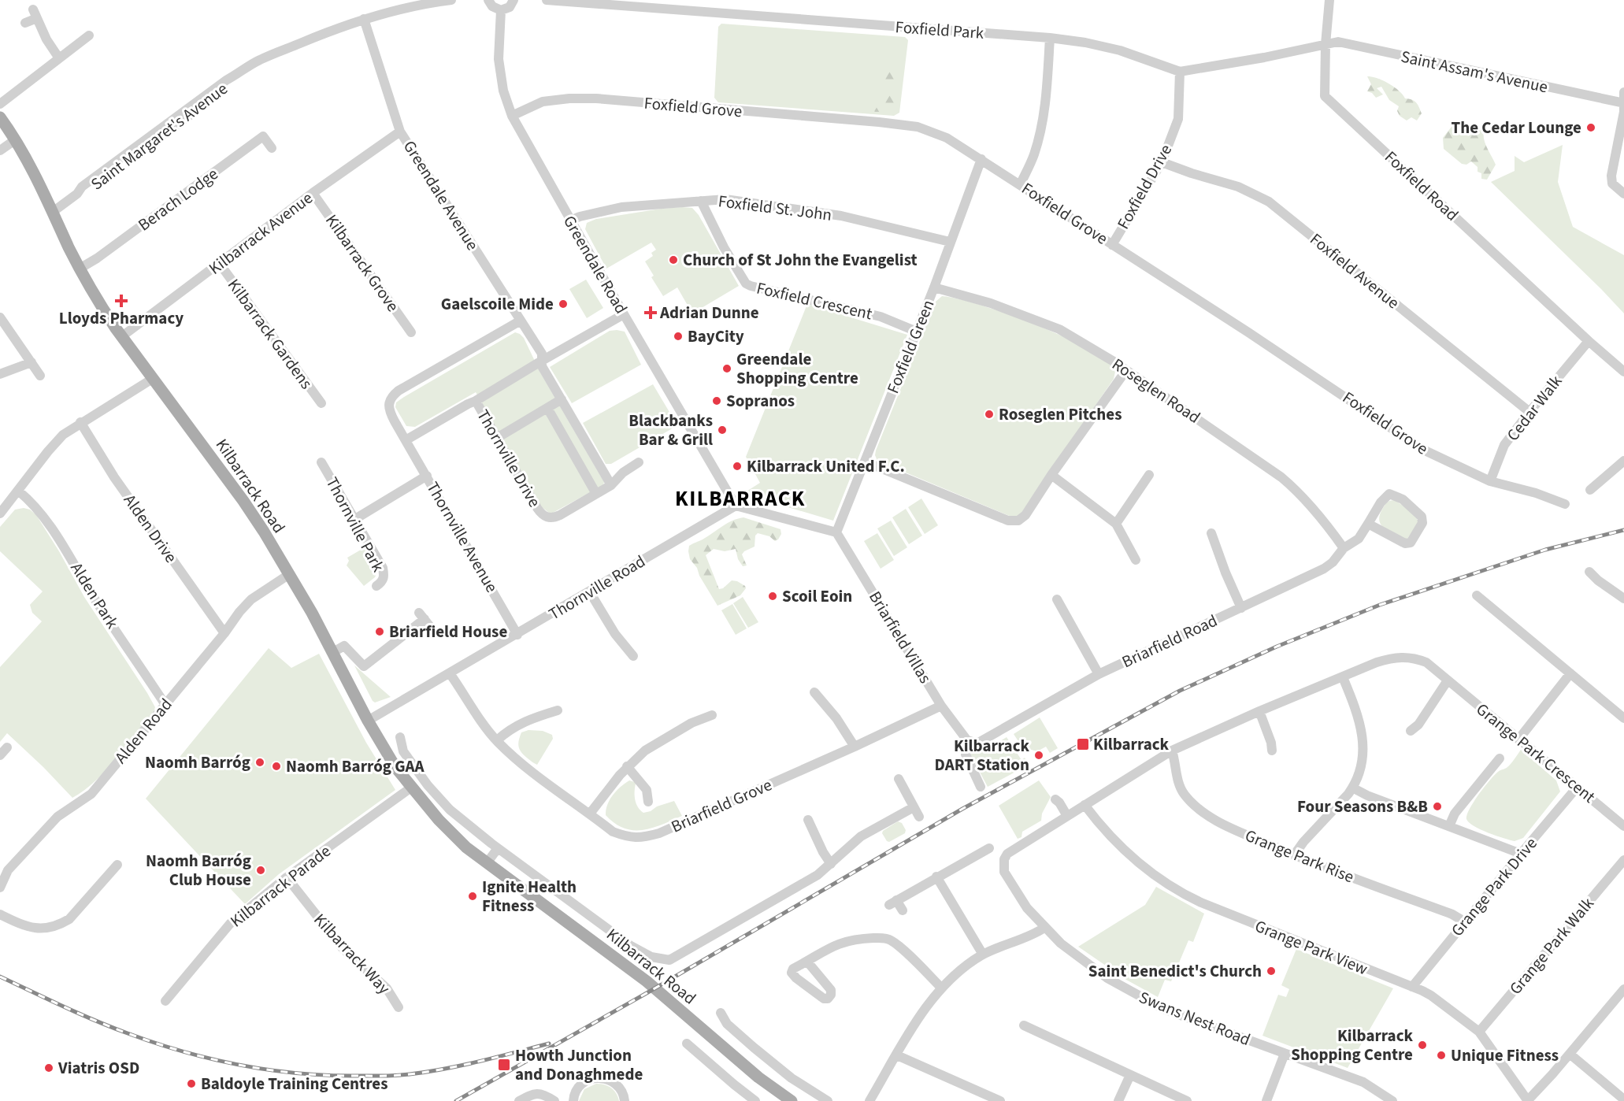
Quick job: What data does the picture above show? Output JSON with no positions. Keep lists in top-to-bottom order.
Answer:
{
  "streets": {
    "main road": ["Kilbarrack Road"],
    "street": [
      "Foxfield Park",
      "Saint Assam's Avenue",
      "Foxfield Grove",
      "Saint Margaret's Avenue",
      "Foxfield Road",
      "Foxfield Drive",
      "Greendale Avenue",
      "Berach Lodge",
      "Foxfield St. John",
      "Kilbarrack Avenue",
      "Kilbarrack Grove",
      "Greendale Road",
      "Foxfield Avenue",
      "Foxfield Crescent",
      "Kilbarrack Gardens",
      "Foxfield Green",
      "Roseglen Road",
      "Cedar Walk",
      "Thornville Drive",
      "Thornville Park",
      "Alden Drive",
      "Thornville Avenue",
      "Thornville Road",
      "Alden Park",
      "Briarfield Villas",
      "Briarfield Road",
      "Alden Road",
      "Grange Park Crescent",
      "Briarfield Grove",
      "Grange Park Rise",
      "Kilbarrack Parade",
      "Grange Park Drive",
      "Grange Park Walk",
      "Grange Park View",
      "Kilbarrack Way",
      "Swans Nest Road"
    ]
  },
  "crossings": [
    ["Foxfield Park", "Saint Assam's Avenue"],
    ["Foxfield Park", "Foxfield Road"],
    ["Foxfield Park", "Foxfield Drive"],
    ["Saint Assam's Avenue", "Foxfield Road"],
    ["Foxfield Grove", "Foxfield Drive"],
    ["Foxfield Grove", "Greendale Road"],
    ["Foxfield Grove", "Foxfield Green"],
    ["Foxfield Grove", "Cedar Walk"],
    ["Saint Margaret's Avenue", "Greendale Avenue"],
    ["Saint Margaret's Avenue", "Kilbarrack Road"],
    ["Foxfield Road", "Cedar Walk"],
    ["Foxfield Drive", "Foxfield Avenue"],
    ["Greendale Avenue", "Kilbarrack Avenue"],
    ["Greendale Avenue", "Thornville Drive"],
    ["Greendale Avenue", "Thornville Avenue"],
    ["Berach Lodge", "Kilbarrack Road"],
    ["Foxfield St. John", "Greendale Road"],
    ["Foxfield St. John", "Foxfield Crescent"],
    ["Foxfield St. John", "Foxfield Green"],
    ["Kilbarrack Avenue", "Kilbarrack Grove"],
    ["Kilbarrack Avenue", "Kilbarrack Gardens"],
    ["Kilbarrack Avenue", "Kilbarrack Road"],
    ["Greendale Road", "Thornville Road"],
    ["Foxfield Avenue", "Cedar Walk"],
    ["Foxfield Crescent", "Foxfield Green"],
    ["Foxfield Green", "Roseglen Road"],
    ["Foxfield Green", "Briarfield Villas"],
    ["Roseglen Road", "Briarfield Road"],
    ["Kilbarrack Road", "Thornville Road"],
    ["Kilbarrack Road", "Alden Road"],
    ["Kilbarrack Road", "Kilbarrack Parade"],
    ["Alden Drive", "Alden Road"],
    ["Thornville Avenue", "Thornville Road"],
    ["Thornville Road", "Briarfield Grove"],
    ["Alden Park", "Alden Road"],
    ["Briarfield Villas", "Briarfield Road"],
    ["Briarfield Villas", "Briarfield Grove"],
    ["Grange Park Crescent", "Grange Park Rise"],
    ["Grange Park Crescent", "Grange Park Drive"],
    ["Grange Park Crescent", "Grange Park View"],
    ["Grange Park Crescent", "Swans Nest Road"],
    ["Grange Park Rise", "Grange Park Drive"],
    ["Kilbarrack Parade", "Kilbarrack Way"],
    ["Grange Park Drive", "Grange Park View"],
    ["Grange Park Walk", "Grange Park View"],
    ["Grange Park View", "Swans Nest Road"]
  ],
  "districts": ["KILBARRACK"],
  "places": {
    "other": [
      "The Cedar Lounge",
      "Church of St John the Evangelist",
      "Gaelscoile Mide",
      "BayCity",
      "Greendale Shopping Centre",
      "Sopranos",
      "Roseglen Pitches",
      "Blackbanks Bar & Grill",
      "Kilbarrack United F.C.",
      "Scoil Eoin",
      "Briarfield House",
      "Kilbarrack DART Station",
      "Naomh Barróg",
      "Naomh Barróg GAA",
      "Four Seasons B&B",
      "Naomh Barróg Club House",
      "Ignite Health Fitness",
      "Saint Benedict's Church",
      "Kilbarrack Shopping Centre",
      "Unique Fitness",
      "Viatris OSD",
      "Baldoyle Training Centres"
    ],
    "health": ["Lloyds Pharmacy", "Adrian Dunne"],
    "transit": ["Kilbarrack", "Howth Junction and Donaghmede"]
  }
}
